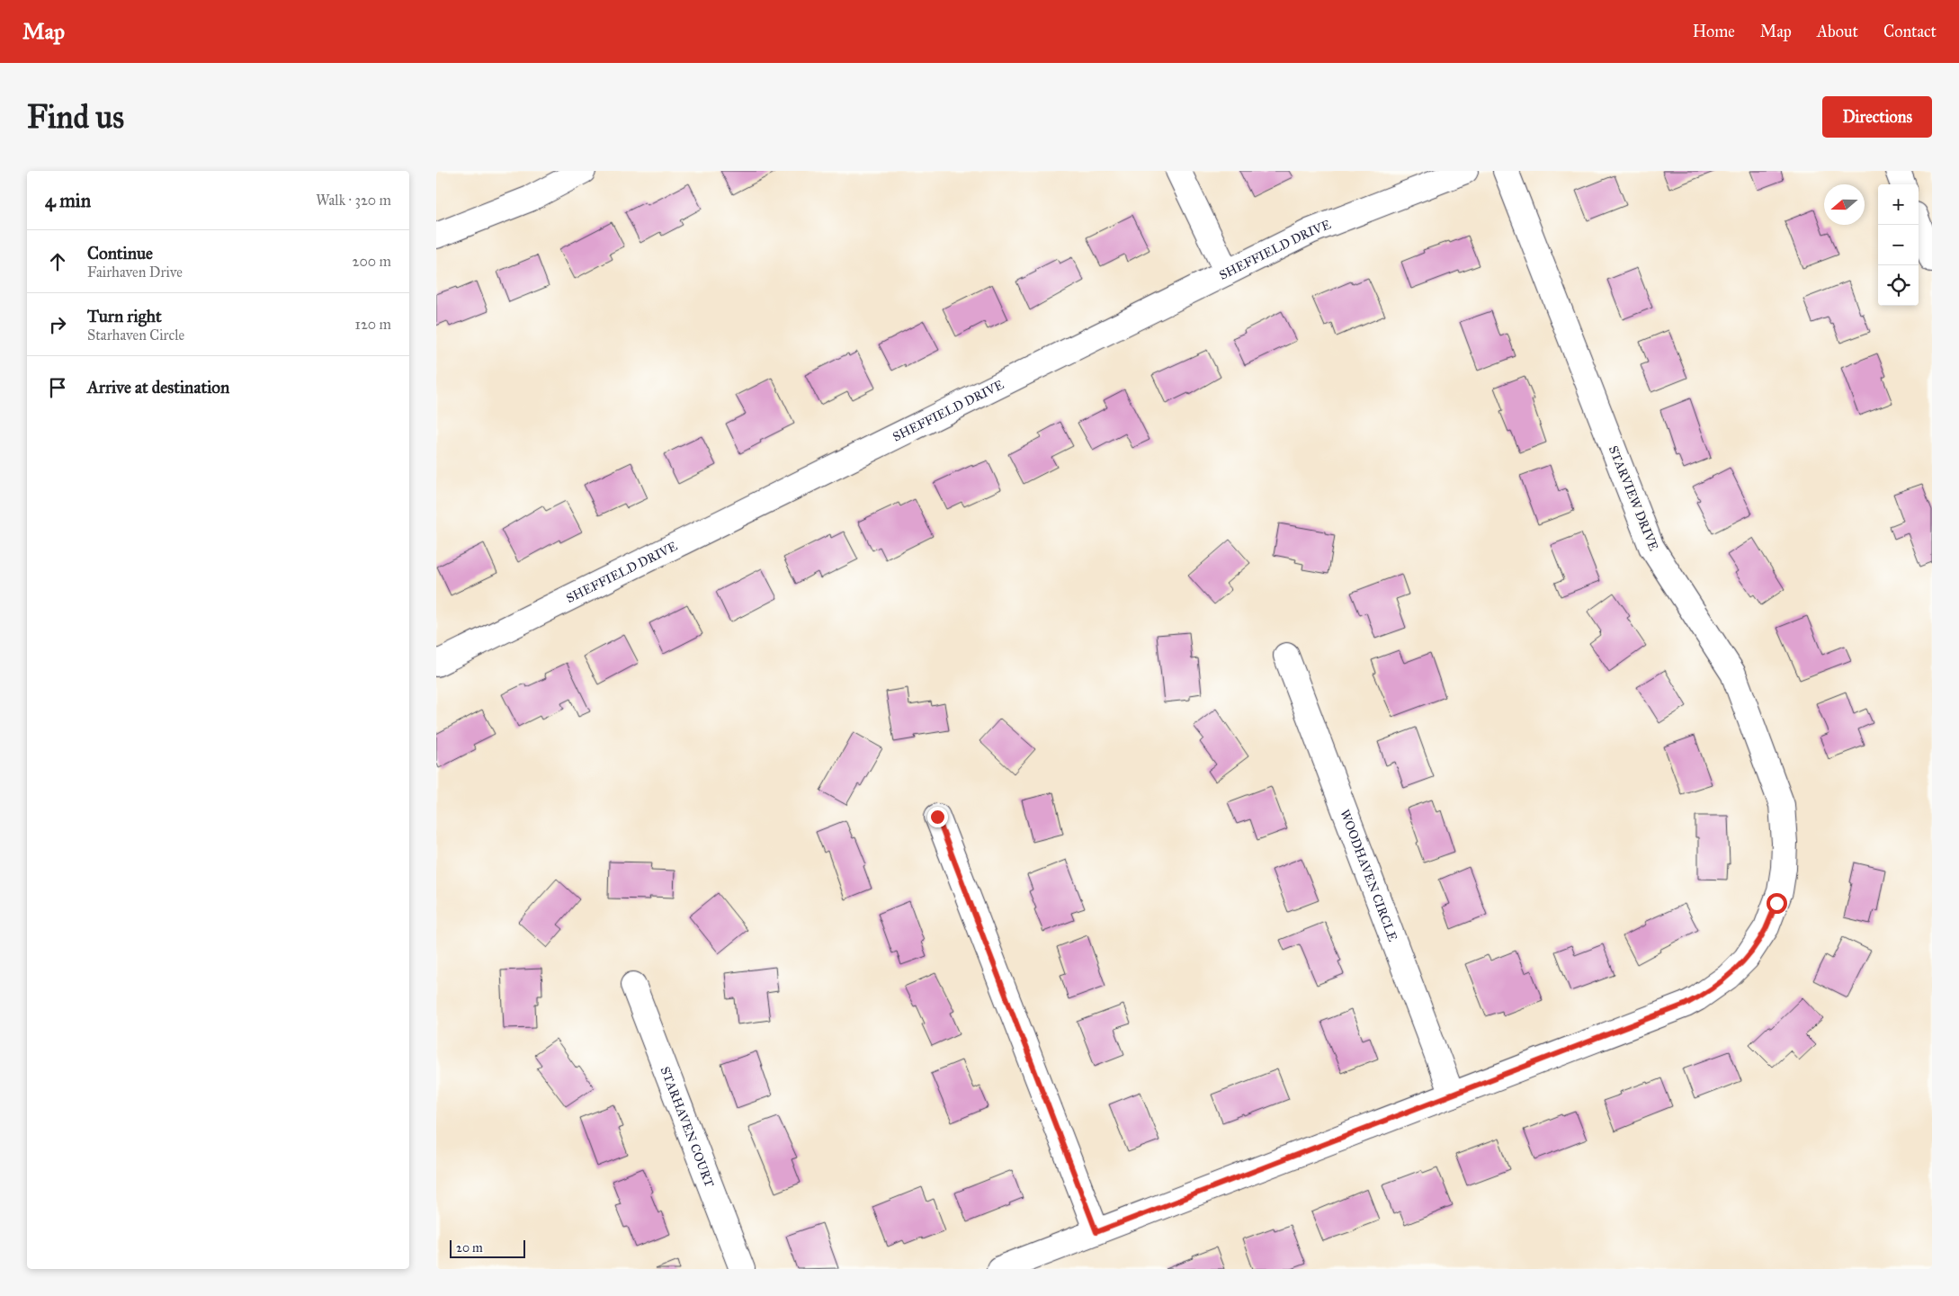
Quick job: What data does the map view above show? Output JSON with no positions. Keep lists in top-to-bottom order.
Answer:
{
  "streets": {
    "street": [
      "SHEFFIELD DRIVE",
      "STARVIEW DRIVE",
      "WOODHAVEN CIRCLE",
      "STARHAVEN COURT"
    ]
  },
  "crossings": [
    ["STARVIEW DRIVE", "WOODHAVEN CIRCLE"]
  ],
  "scale_bar": "20 m",
  "north": "left",
  "page": {
    "header": "Map",
    "nav": [
      "Home",
      "Map",
      "About",
      "Contact"
    ],
    "buttons": "Directions",
    "title": "Find us",
    "heading": ["4 min", "Walk · 320 m"],
    "map_buttons": ["+", "−"],
    "list": [
      ["Continue", "Fairhaven Drive", "200 m"],
      ["Turn right", "Starhaven Circle", "120 m"],
      "Arrive at destination"
    ],
    "scale": "20 m"
  }
}
